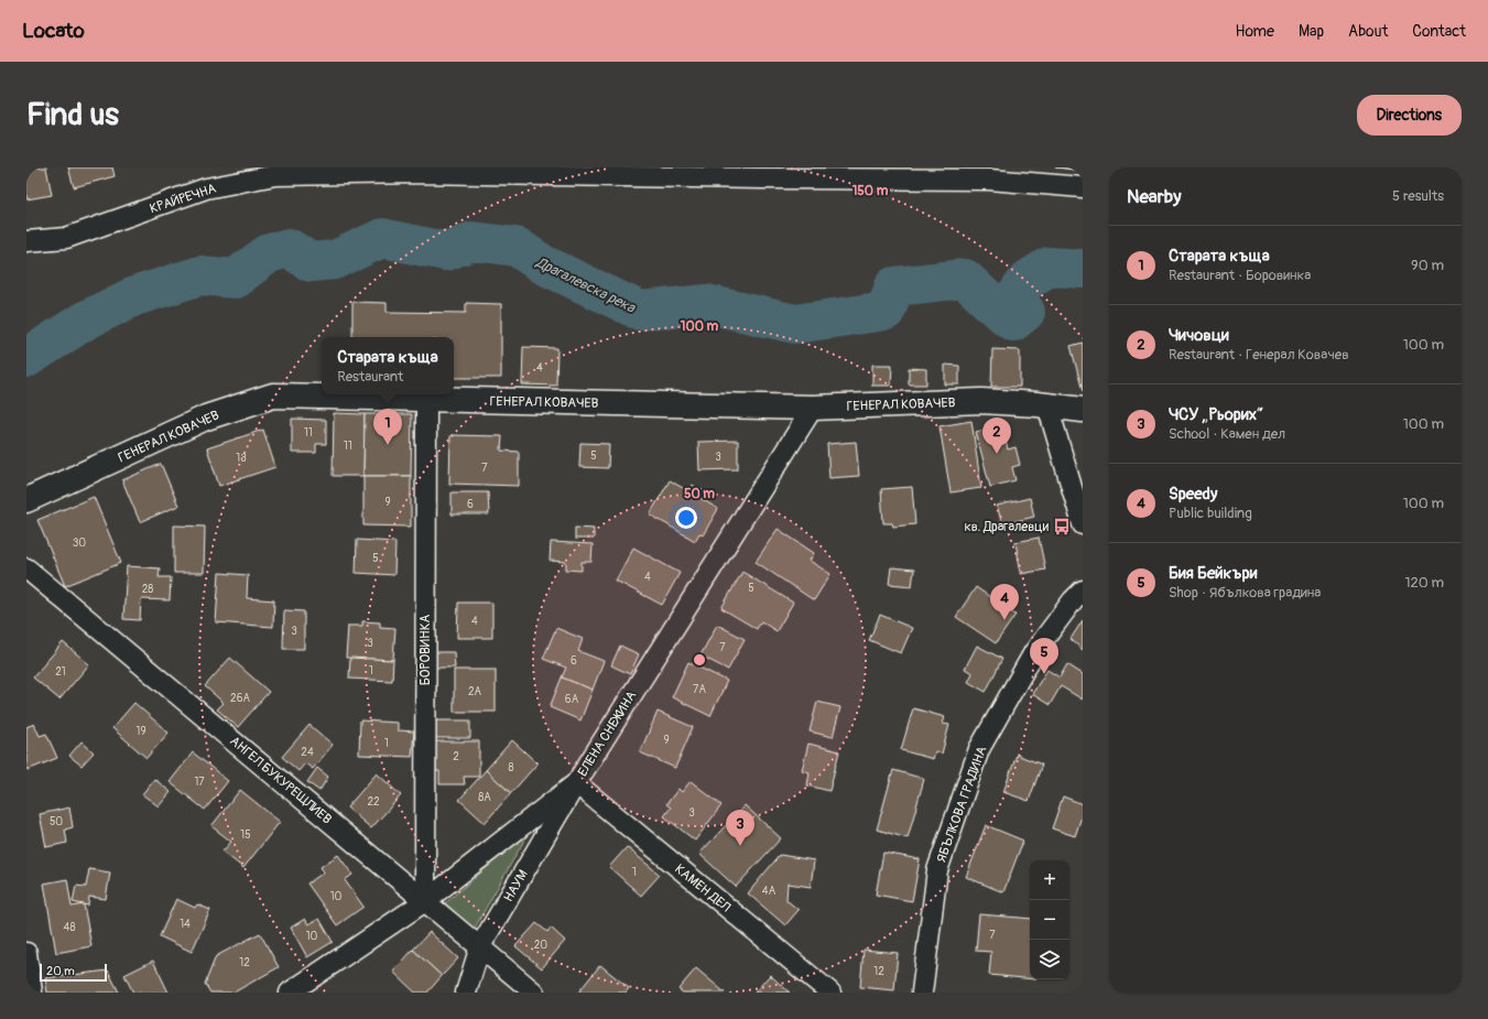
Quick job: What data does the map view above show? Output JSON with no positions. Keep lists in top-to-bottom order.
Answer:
{
  "streets": {
    "street": [
      "КРАЙРЕЧНА",
      "ГЕНЕРАЛ КОВАЧЕВ",
      "БОРОВИНКА",
      "ЕЛЕНА СНЕЖИНА",
      "АНГЕЛ БУКУРЕЩЛИЕВ",
      "ЯБЪЛКОВА ГРАДИНА",
      "НАУМ",
      "КАМЕН ДЕЛ"
    ]
  },
  "crossings": [
    ["ГЕНЕРАЛ КОВАЧЕВ", "БОРОВИНКА"],
    ["ГЕНЕРАЛ КОВАЧЕВ", "ЕЛЕНА СНЕЖИНА"],
    ["БОРОВИНКА", "ЕЛЕНА СНЕЖИНА"],
    ["БОРОВИНКА", "АНГЕЛ БУКУРЕЩЛИЕВ"],
    ["ЕЛЕНА СНЕЖИНА", "АНГЕЛ БУКУРЕЩЛИЕВ"],
    ["ЕЛЕНА СНЕЖИНА", "НАУМ"],
    ["ЕЛЕНА СНЕЖИНА", "КАМЕН ДЕЛ"],
    ["АНГЕЛ БУКУРЕЩЛИЕВ", "НАУМ"],
    ["НАУМ", "КАМЕН ДЕЛ"]
  ],
  "water": ["Драгалевска река"],
  "places": {
    "bus stop": ["кв. Драгалевци"]
  },
  "house_numbers": [
    "4",
    "11",
    "11",
    "5",
    "3",
    "13",
    "7",
    "9",
    "6",
    "30",
    "5",
    "4",
    "5",
    "28",
    "4",
    "3",
    "3",
    "7",
    "6",
    "1",
    "21",
    "7А",
    "2А",
    "26А",
    "6А",
    "19",
    "9",
    "1",
    "24",
    "2",
    "8",
    "17",
    "8А",
    "22",
    "3",
    "50",
    "15",
    "1",
    "4А",
    "10",
    "14",
    "48",
    "7",
    "10",
    "20",
    "12",
    "12"
  ],
  "scale_bar": "20 m",
  "page": {
    "header": "Locato",
    "nav": [
      "Home",
      "Map",
      "About",
      "Contact"
    ],
    "buttons": "Directions",
    "title": "Find us",
    "heading": ["Nearby", "5 results"],
    "list": [
      {
        "mark": "1",
        "name": "Старата къща",
        "note": "Restaurant · Боровинка",
        "value": "90 m"
      },
      {
        "mark": "2",
        "name": "Чичовци",
        "note": "Restaurant · Генерал Ковачев",
        "value": "100 m"
      },
      {
        "mark": "3",
        "name": "ЧСУ „Рьорих“",
        "note": "School · Камен дел",
        "value": "100 m"
      },
      {
        "mark": "4",
        "name": "Speedy",
        "note": "Public building",
        "value": "100 m"
      },
      {
        "mark": "5",
        "name": "Бия Бейкъри",
        "note": "Shop · Ябълкова градина",
        "value": "120 m"
      }
    ],
    "popup": ["Старата къща", "Restaurant"],
    "pins": [
      "1",
      "2",
      "4",
      "5",
      "3"
    ],
    "map_buttons": ["+", "−"],
    "scale": "20 m"
  },
  "rings": ["150 m", "100 m", "50 m"]
}
